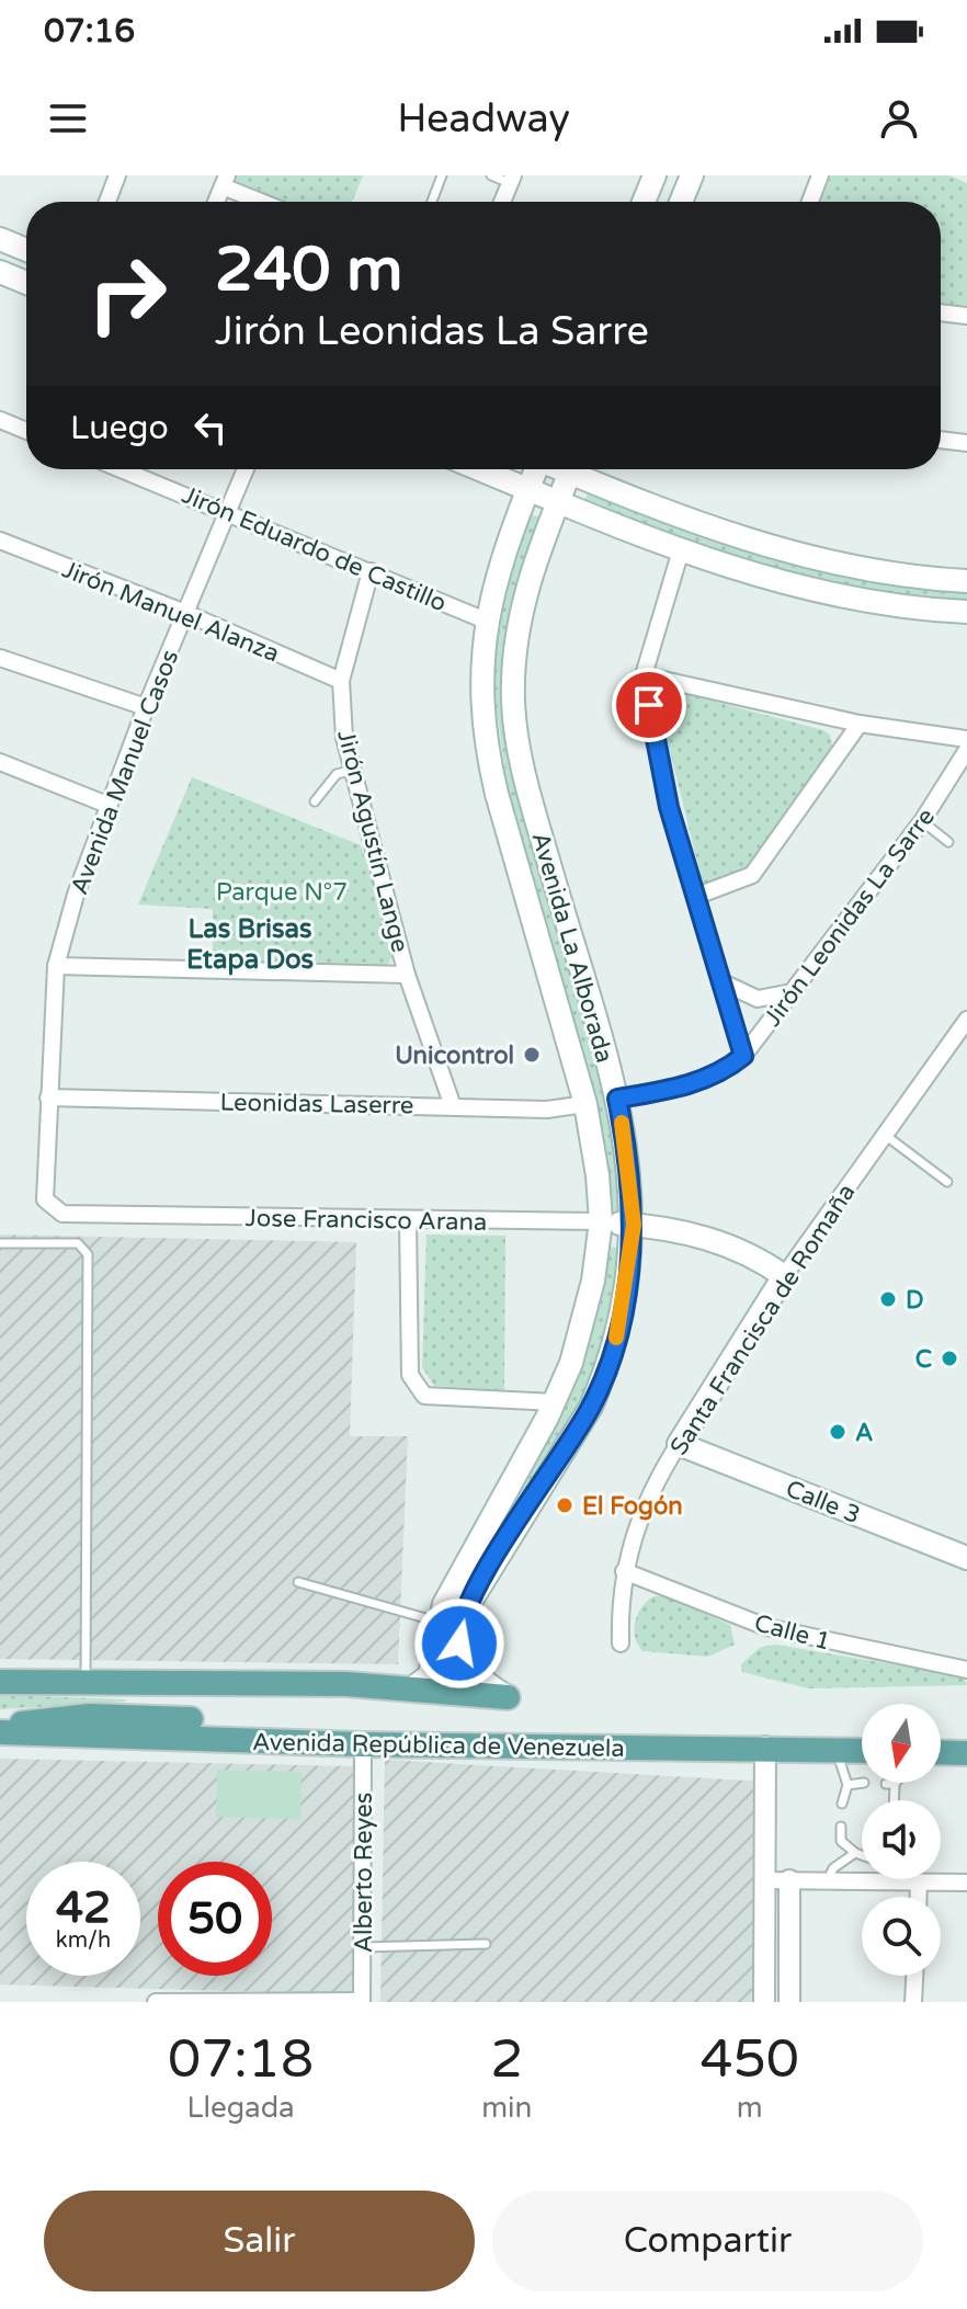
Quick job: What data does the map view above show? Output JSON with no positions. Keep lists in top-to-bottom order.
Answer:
{
  "streets": {
    "main road": [
      "Avenida La Alborada",
      "Jose Francisco Arana",
      "Santa Francisca de Romaña",
      "Calle 3",
      "Avenida República de Venezuela"
    ],
    "street": [
      "Jirón Eduardo de Castillo",
      "Jirón Manuel Alanza",
      "Avenida Manuel Casos",
      "Jirón Agustín Lange",
      "Jirón Leonidas La Sarre",
      "Leonidas Laserre",
      "Calle 1",
      "Alberto Reyes"
    ]
  },
  "crossings": [
    ["Jirón Eduardo de Castillo", "Avenida Manuel Casos"],
    ["Jirón Eduardo de Castillo", "Jirón Agustín Lange"],
    ["Jirón Eduardo de Castillo", "Avenida La Alborada"],
    ["Jirón Manuel Alanza", "Avenida Manuel Casos"],
    ["Jirón Manuel Alanza", "Jirón Agustín Lange"],
    ["Avenida Manuel Casos", "Leonidas Laserre"],
    ["Avenida Manuel Casos", "Jose Francisco Arana"],
    ["Jirón Agustín Lange", "Leonidas Laserre"],
    ["Jirón Leonidas La Sarre", "Avenida La Alborada"],
    ["Avenida La Alborada", "Leonidas Laserre"],
    ["Avenida La Alborada", "Jose Francisco Arana"],
    ["Avenida La Alborada", "Avenida República de Venezuela"],
    ["Leonidas Laserre", "Jose Francisco Arana"],
    ["Jose Francisco Arana", "Santa Francisca de Romaña"],
    ["Santa Francisca de Romaña", "Calle 3"],
    ["Santa Francisca de Romaña", "Calle 1"],
    ["Avenida República de Venezuela", "Alberto Reyes"]
  ],
  "districts": ["Las Brisas Etapa Dos"],
  "parks": ["Parque N°7"],
  "places": [
    "Unicontrol",
    "D",
    "C",
    "A",
    "El Fogón"
  ],
  "north": "bottom",
  "page": {
    "status": "07:16",
    "header": "Headway",
    "turn": ["240 m", "Jirón Leonidas La Sarre"],
    "then": "Luego",
    "speed": "42 km/h",
    "limit": "50",
    "eta": [
      "07:18",
      "Llegada",
      "2",
      "min",
      "450",
      "m"
    ],
    "buttons": ["Salir", "Compartir"]
  }
}
